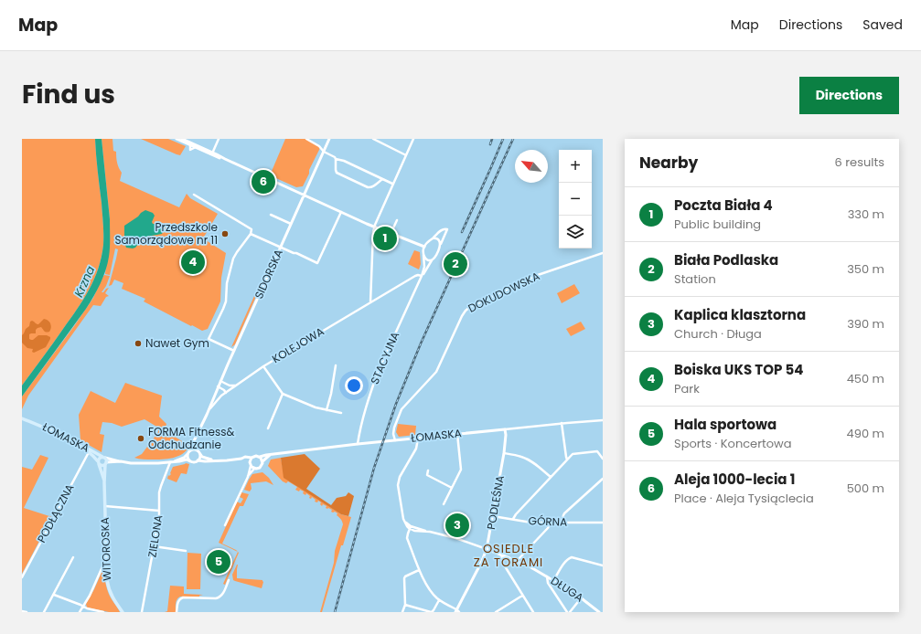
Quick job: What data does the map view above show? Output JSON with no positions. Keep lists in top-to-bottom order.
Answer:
{
  "streets": {
    "main road": ["ŁOMASKA", "WITOROSKA"],
    "street": [
      "SIDORSKA",
      "DOKUDOWSKA",
      "KOLEJOWA",
      "STACYJNA",
      "PODLEŚNA",
      "PODŁĄCZNA",
      "GÓRNA",
      "ZIELONA",
      "DŁUGA"
    ]
  },
  "crossings": [
    ["SIDORSKA", "KOLEJOWA"],
    ["DOKUDOWSKA", "ŁOMASKA"],
    ["KOLEJOWA", "STACYJNA"],
    ["KOLEJOWA", "ŁOMASKA"],
    ["STACYJNA", "ŁOMASKA"],
    ["ŁOMASKA", "PODLEŚNA"],
    ["ŁOMASKA", "PODŁĄCZNA"],
    ["ŁOMASKA", "ZIELONA"],
    ["ŁOMASKA", "WITOROSKA"],
    ["PODLEŚNA", "GÓRNA"],
    ["PODLEŚNA", "DŁUGA"],
    ["PODŁĄCZNA", "WITOROSKA"]
  ],
  "districts": ["OSIEDLE ZA TORAMI"],
  "water": ["Krzna"],
  "places": ["Przedszkole Samorządowe nr 11", "Nawet Gym", "FORMA Fitness& Odchudzanie"],
  "north": "top left",
  "page": {
    "header": "Map",
    "nav": ["Map", "Directions", "Saved"],
    "title": "Find us",
    "buttons": "Directions",
    "heading": ["Nearby", "6 results"],
    "map_buttons": ["+", "−"],
    "pins": [
      "6",
      "1",
      "4",
      "2",
      "3",
      "5"
    ],
    "list": [
      {
        "mark": "1",
        "name": "Poczta Biała 4",
        "note": "Public building",
        "value": "330 m"
      },
      {
        "mark": "2",
        "name": "Biała Podlaska",
        "note": "Station",
        "value": "350 m"
      },
      {
        "mark": "3",
        "name": "Kaplica klasztorna",
        "note": "Church · Długa",
        "value": "390 m"
      },
      {
        "mark": "4",
        "name": "Boiska UKS TOP 54",
        "note": "Park",
        "value": "450 m"
      },
      {
        "mark": "5",
        "name": "Hala sportowa",
        "note": "Sports · Koncertowa",
        "value": "490 m"
      },
      {
        "mark": "6",
        "name": "Aleja 1000-lecia 1",
        "note": "Place · Aleja Tysiąclecia",
        "value": "500 m"
      }
    ]
  }
}
